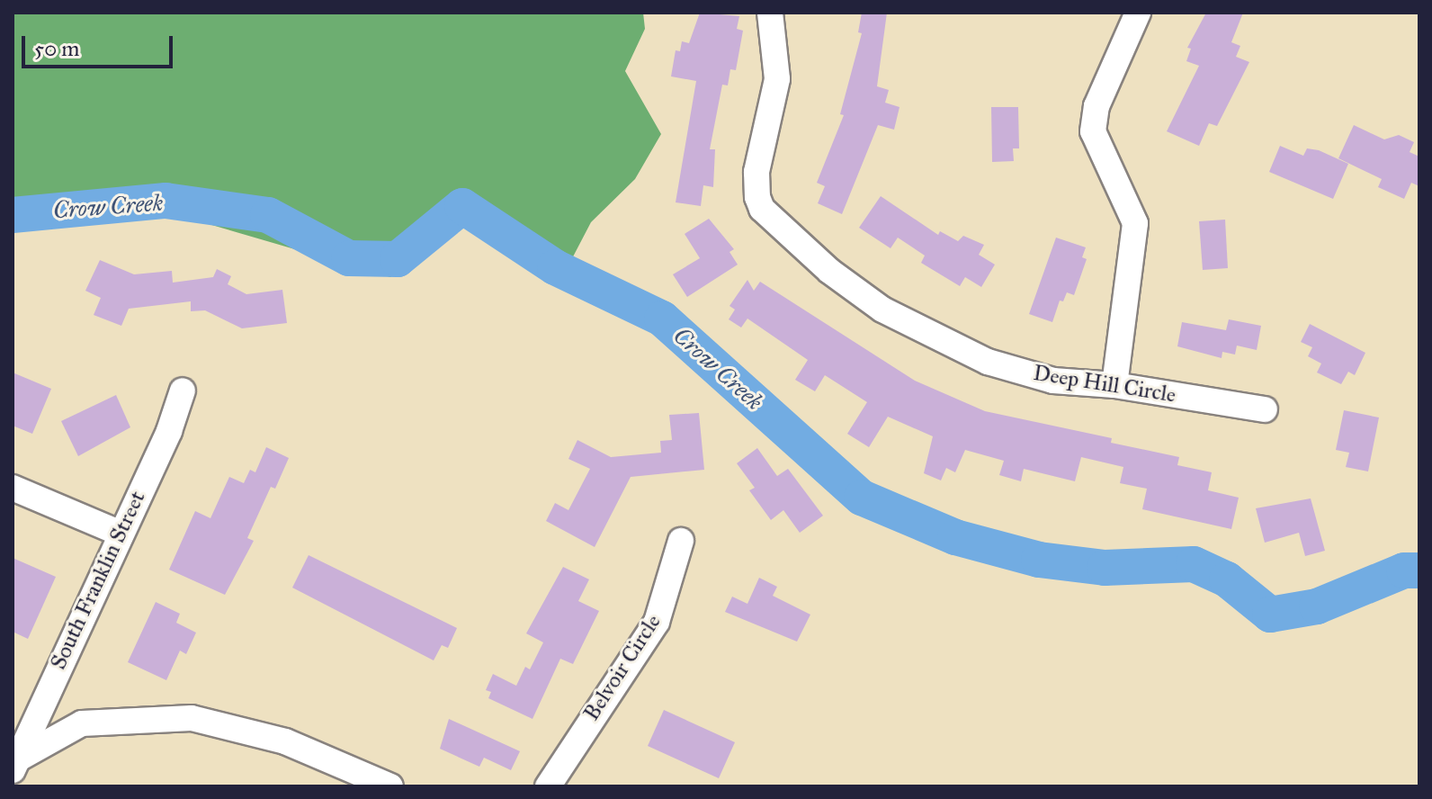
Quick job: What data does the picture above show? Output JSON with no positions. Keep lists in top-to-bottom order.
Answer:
{
  "streets": {
    "street": ["Deep Hill Circle", "South Franklin Street", "Belvoir Circle"]
  },
  "water": ["Crow Creek"],
  "scale_bar": "50 m"
}
